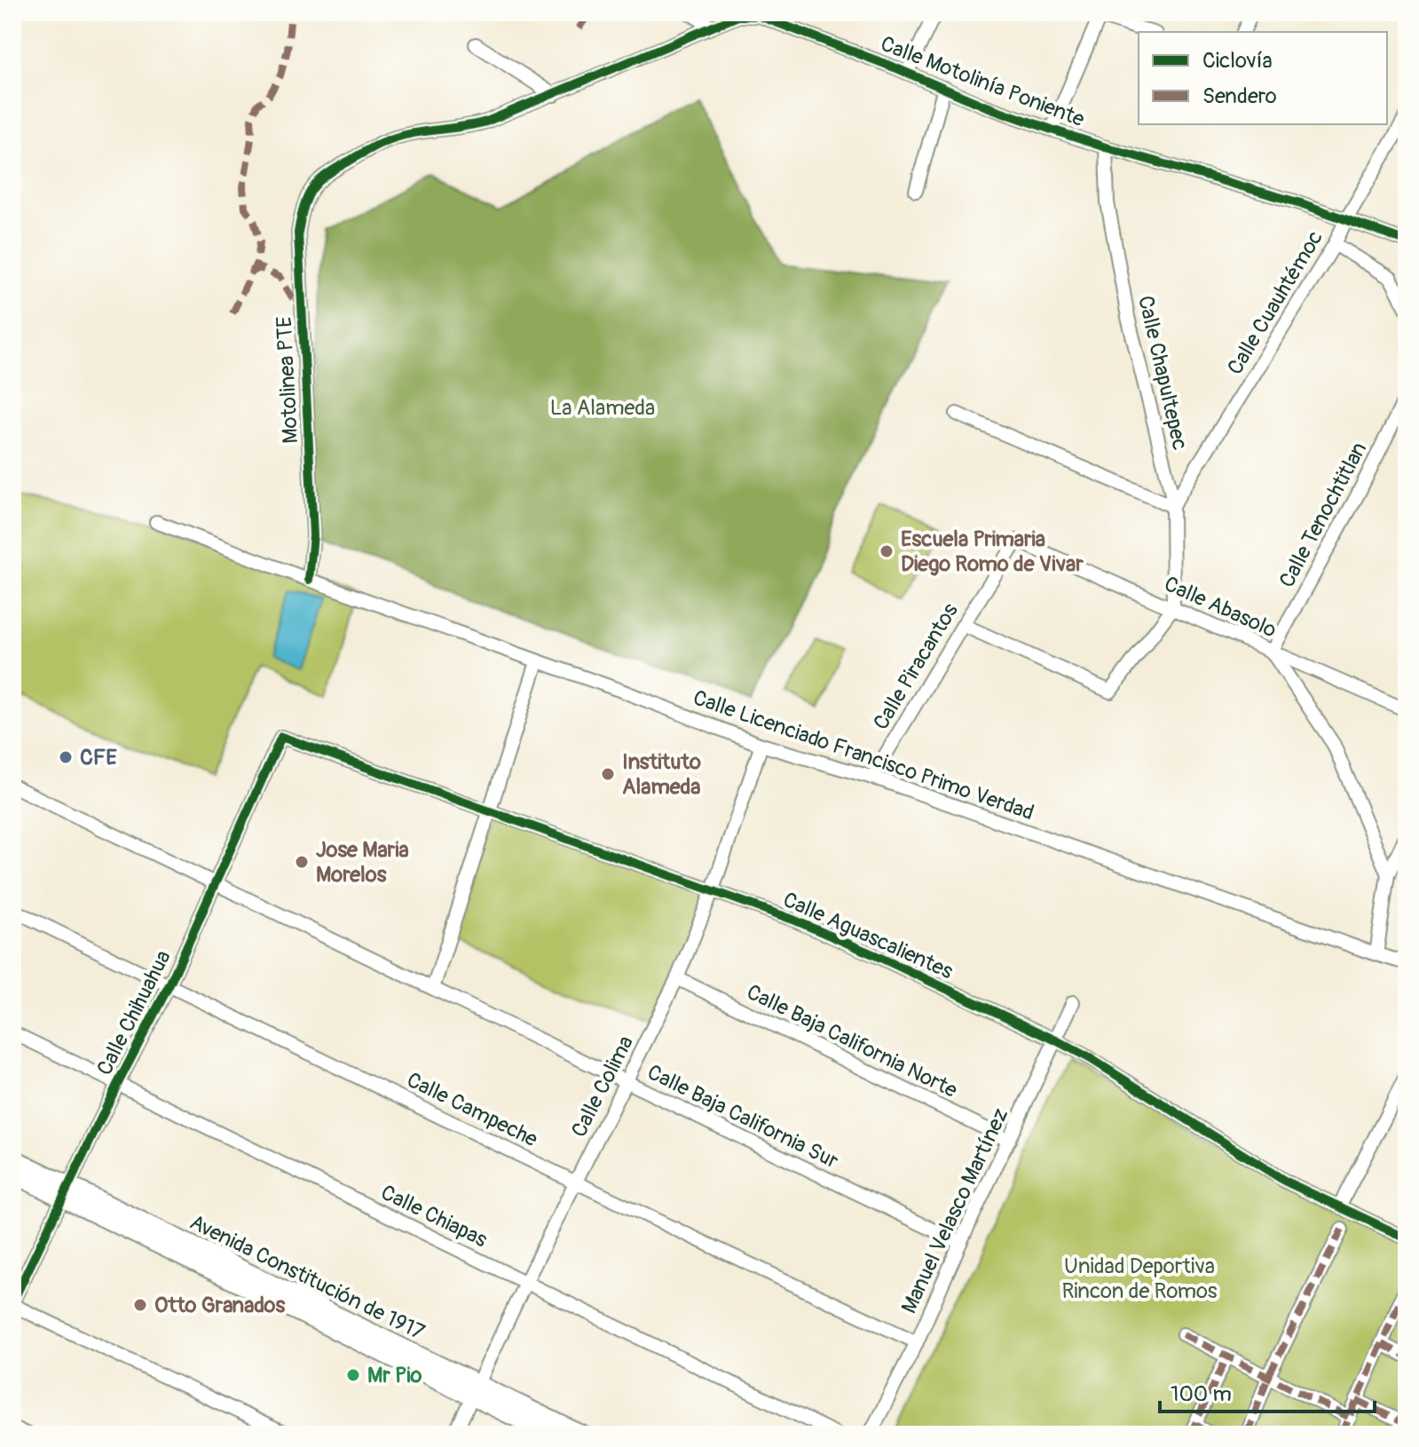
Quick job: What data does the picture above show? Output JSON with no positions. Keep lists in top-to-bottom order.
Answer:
{
  "streets": {
    "street": [
      "Calle Motolinía Poniente",
      "Calle Cuauhtémoc",
      "Calle Chapultepec",
      "Motolinea PTE",
      "Calle Tenochtitlan",
      "Calle Abasolo",
      "Calle Piracantos",
      "Calle Licenciado Francisco Primo Verdad",
      "Calle Aguascalientes",
      "Calle Chihuahua",
      "Calle Baja California Norte",
      "Calle Colima",
      "Calle Campeche",
      "Calle Baja California Sur",
      "Manuel Velasco Martínez",
      "Calle Chiapas",
      "Avenida Constitución de 1917"
    ]
  },
  "crossings": [
    ["Calle Motolinía Poniente", "Calle Cuauhtémoc"],
    ["Calle Motolinía Poniente", "Calle Chapultepec"],
    ["Calle Motolinía Poniente", "Motolinea PTE"],
    ["Calle Cuauhtémoc", "Calle Chapultepec"],
    ["Calle Chapultepec", "Calle Abasolo"],
    ["Motolinea PTE", "Calle Licenciado Francisco Primo Verdad"],
    ["Calle Tenochtitlan", "Calle Abasolo"],
    ["Calle Abasolo", "Calle Piracantos"],
    ["Calle Piracantos", "Calle Licenciado Francisco Primo Verdad"],
    ["Calle Licenciado Francisco Primo Verdad", "Calle Colima"],
    ["Calle Aguascalientes", "Calle Chihuahua"],
    ["Calle Aguascalientes", "Calle Colima"],
    ["Calle Aguascalientes", "Manuel Velasco Martínez"],
    ["Calle Chihuahua", "Calle Campeche"],
    ["Calle Chihuahua", "Calle Baja California Sur"],
    ["Calle Chihuahua", "Calle Chiapas"],
    ["Calle Chihuahua", "Avenida Constitución de 1917"],
    ["Calle Baja California Norte", "Calle Colima"],
    ["Calle Baja California Norte", "Manuel Velasco Martínez"],
    ["Calle Colima", "Calle Campeche"],
    ["Calle Colima", "Calle Baja California Sur"],
    ["Calle Colima", "Calle Chiapas"],
    ["Calle Colima", "Avenida Constitución de 1917"],
    ["Calle Campeche", "Manuel Velasco Martínez"],
    ["Calle Baja California Sur", "Manuel Velasco Martínez"]
  ],
  "parks": ["La Alameda", "Unidad Deportiva Rincon de Romos"],
  "places": [
    "Escuela Primaria Diego Romo de Vivar",
    "CFE",
    "Instituto Alameda",
    "Jose Maria Morelos",
    "Otto Granados",
    "Mr Pio"
  ],
  "legend": ["Ciclovía", "Sendero"],
  "scale_bar": "100 m"
}
